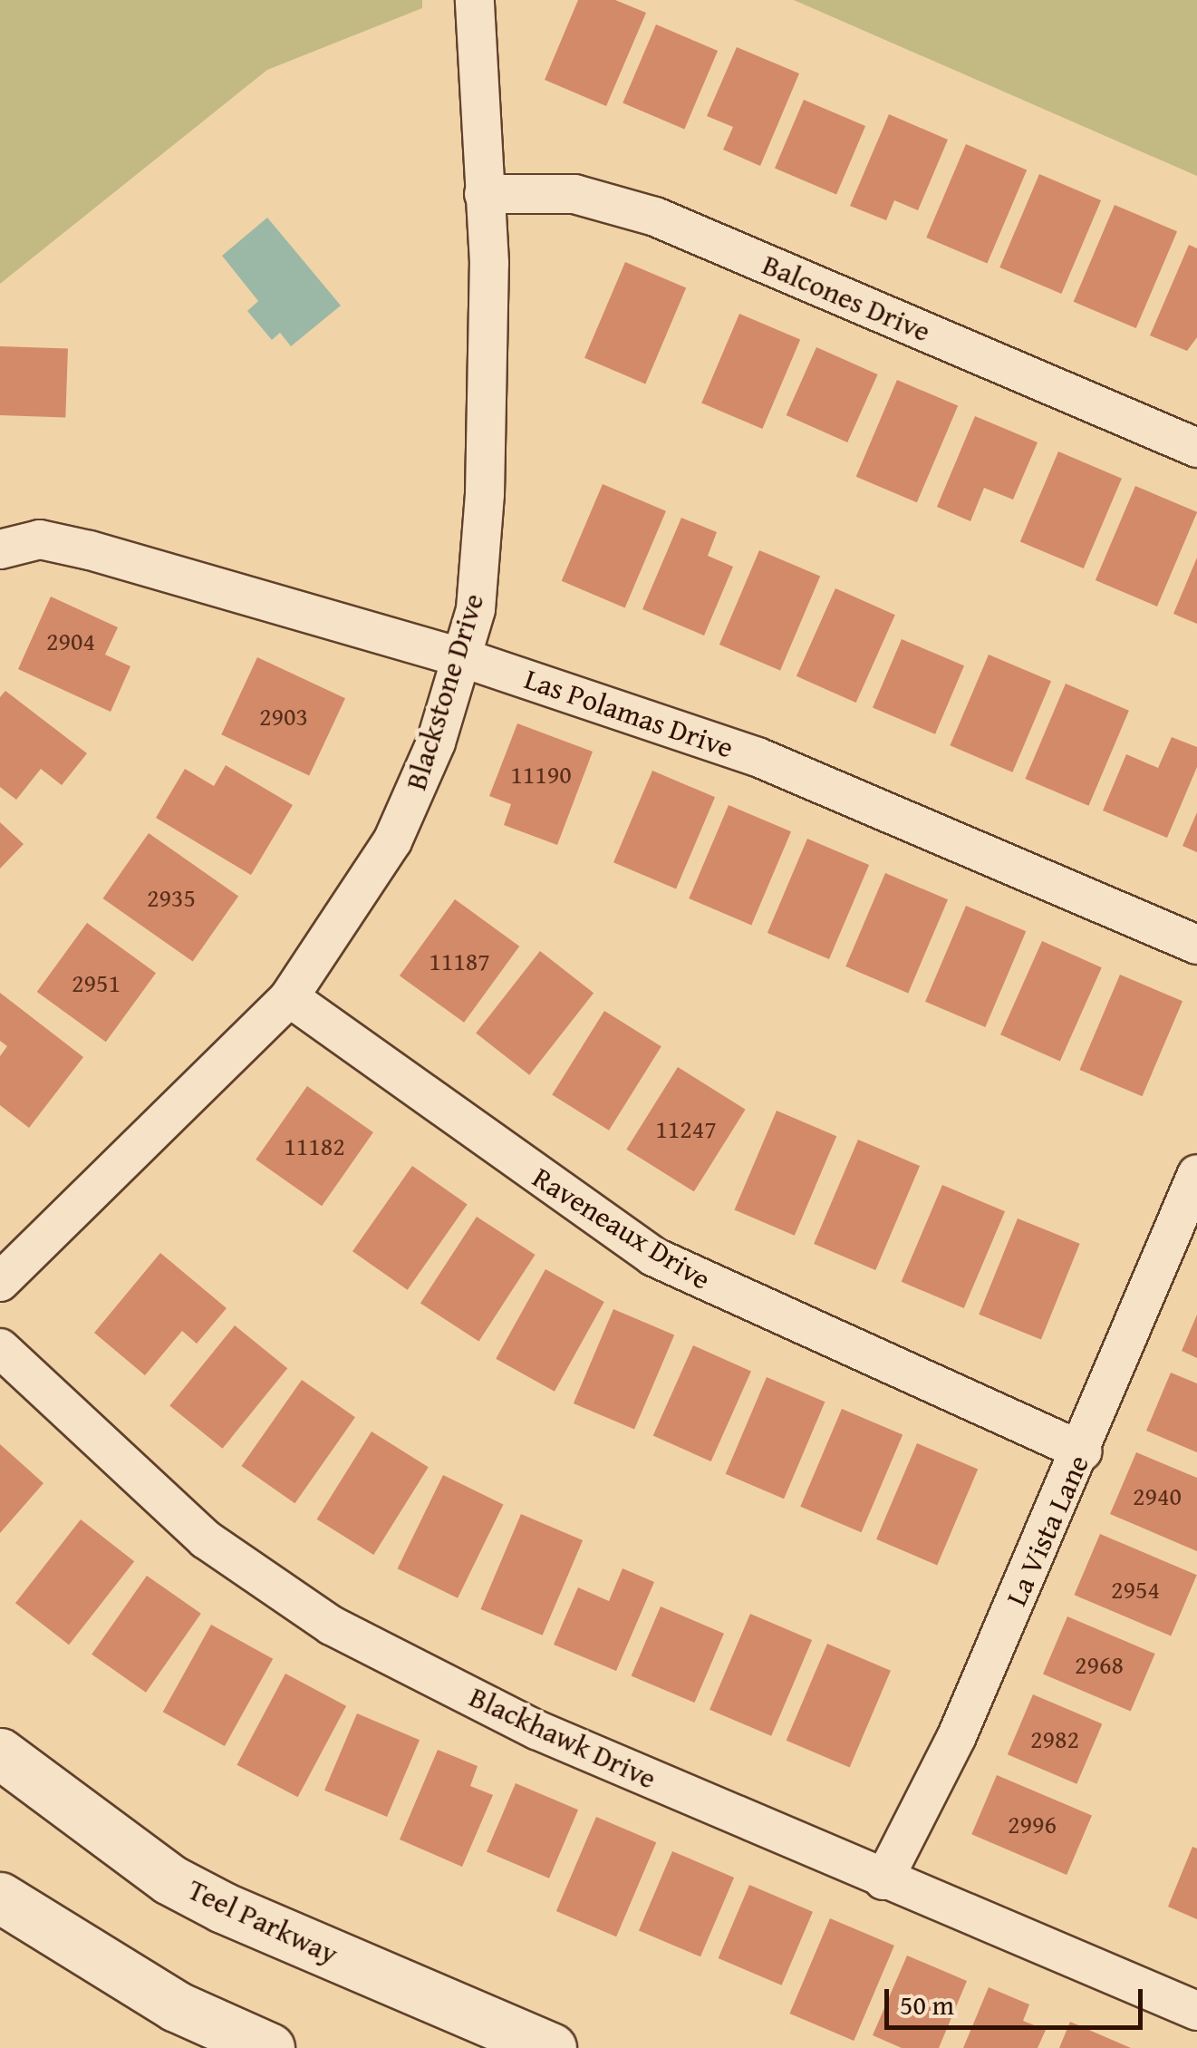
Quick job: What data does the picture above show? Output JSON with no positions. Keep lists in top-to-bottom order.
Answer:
{
  "streets": {
    "main road": ["Teel Parkway"],
    "street": [
      "Balcones Drive",
      "Blackstone Drive",
      "Las Polamas Drive",
      "Raveneaux Drive",
      "La Vista Lane",
      "Blackhawk Drive"
    ]
  },
  "crossings": [
    ["Balcones Drive", "Blackstone Drive"],
    ["Blackstone Drive", "Las Polamas Drive"],
    ["Blackstone Drive", "Raveneaux Drive"],
    ["Raveneaux Drive", "La Vista Lane"],
    ["La Vista Lane", "Blackhawk Drive"]
  ],
  "house_numbers": [
    "2904",
    "2903",
    "11190",
    "2935",
    "11187",
    "2951",
    "11247",
    "11182",
    "2940",
    "2954",
    "2968",
    "2982",
    "2996"
  ],
  "scale_bar": "50 m"
}
